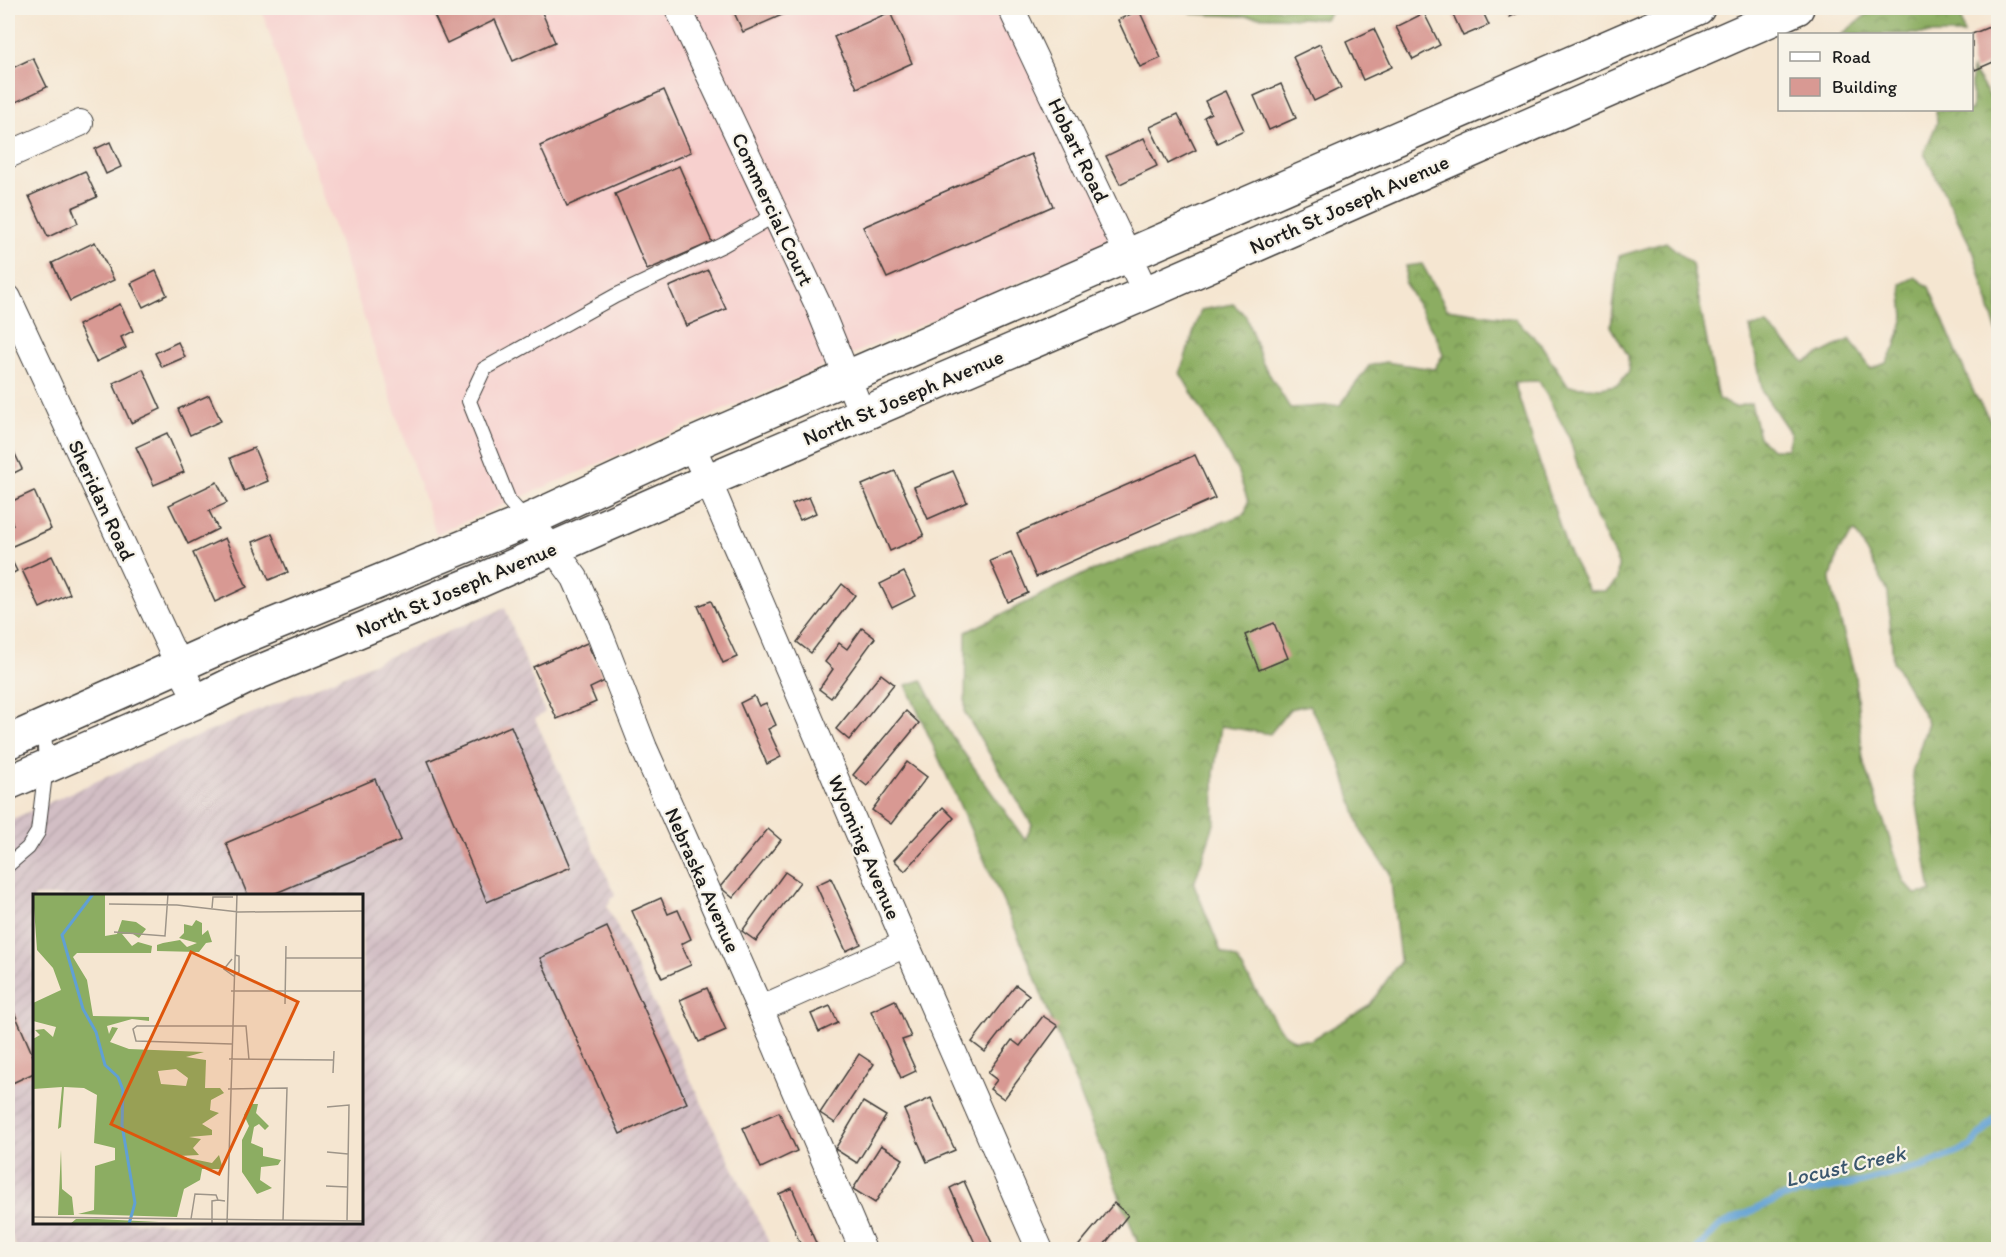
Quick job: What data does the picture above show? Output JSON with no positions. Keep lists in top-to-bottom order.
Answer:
{
  "streets": {
    "main road": ["North St Joseph Avenue"],
    "street": [
      "Hobart Road",
      "Commercial Court",
      "Sheridan Road",
      "Wyoming Avenue",
      "Nebraska Avenue"
    ]
  },
  "crossings": [
    ["Hobart Road", "North St Joseph Avenue"],
    ["North St Joseph Avenue", "Commercial Court"],
    ["North St Joseph Avenue", "Sheridan Road"],
    ["North St Joseph Avenue", "Wyoming Avenue"],
    ["North St Joseph Avenue", "Nebraska Avenue"]
  ],
  "water": ["Locust Creek"],
  "legend": ["Road", "Building"]
}
